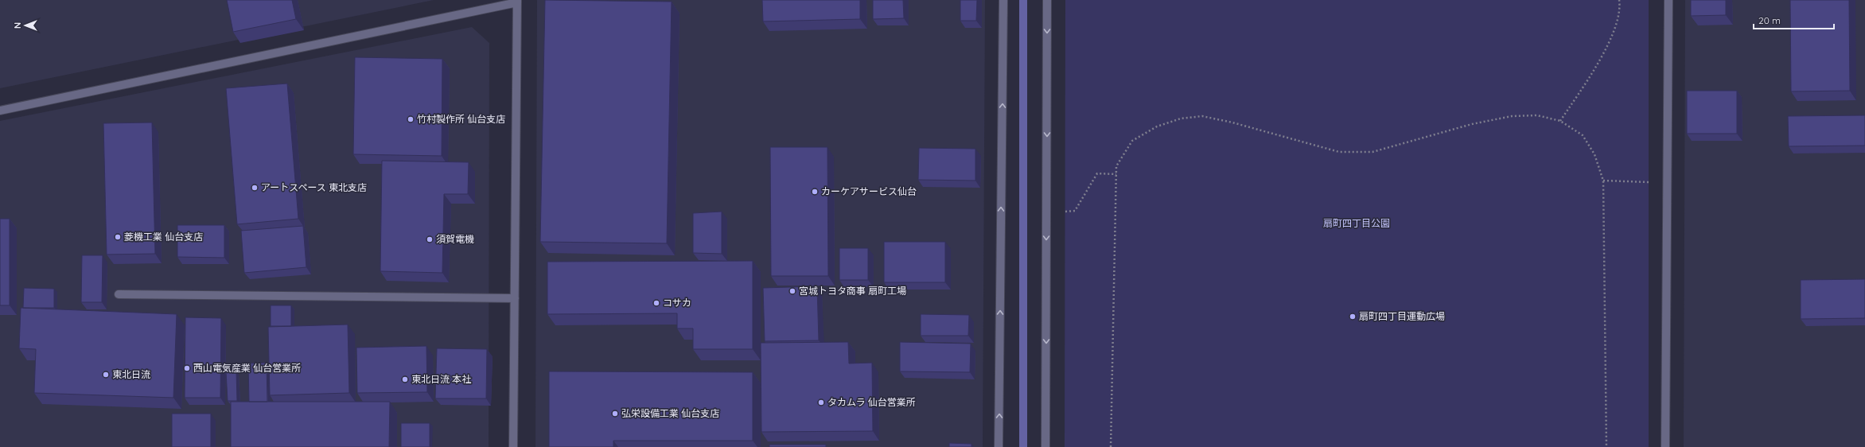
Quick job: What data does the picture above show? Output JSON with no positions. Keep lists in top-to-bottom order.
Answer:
{
  "parks": ["扇町四丁目公園"],
  "places": [
    "竹村製作所 仙台支店",
    "アートスペース 東北支店",
    "カーケアサービス仙台",
    "菱機工業 仙台支店",
    "須賀電機",
    "宮城トヨタ商事 扇町工場",
    "コサカ",
    "扇町四丁目運動広場",
    "西山電気産業 仙台営業所",
    "東北日流",
    "東北日流 本社",
    "タカムラ 仙台営業所",
    "弘栄設備工業 仙台支店"
  ],
  "scale_bar": "20 m",
  "north": "left"
}
